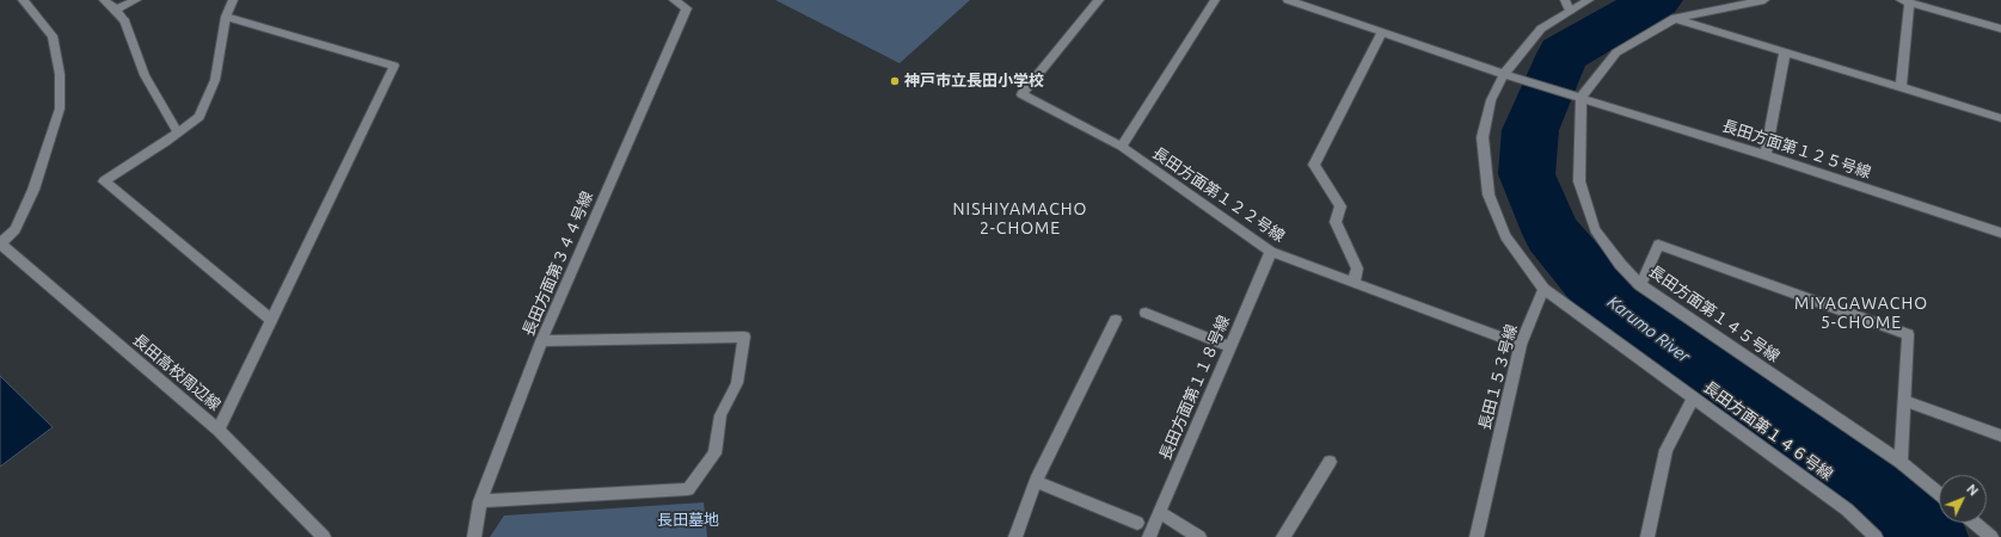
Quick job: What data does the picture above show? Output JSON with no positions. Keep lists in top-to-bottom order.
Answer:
{
  "streets": {
    "street": [
      "長田方面第１２５号線",
      "長田方面第１２２号線",
      "長田方面第３４４号線",
      "長田方面第１４５号線",
      "長田高校周辺線",
      "長田１５３号線",
      "長田方面第１１８号線",
      "長田方面第１４６号線"
    ]
  },
  "crossings": [
    ["長田方面第１２５号線", "長田方面第１４５号線"],
    ["長田方面第１２２号線", "長田１５３号線"],
    ["長田方面第１２２号線", "長田方面第１１８号線"],
    ["長田１５３号線", "長田方面第１４６号線"]
  ],
  "districts": ["NISHIYAMACHO 2-CHOME", "MIYAGAWACHO 5-CHOME"],
  "water": ["Karumo River"],
  "parks": ["長田墓地"],
  "places": ["神戸市立長田小学校"],
  "north": "top right"
}
